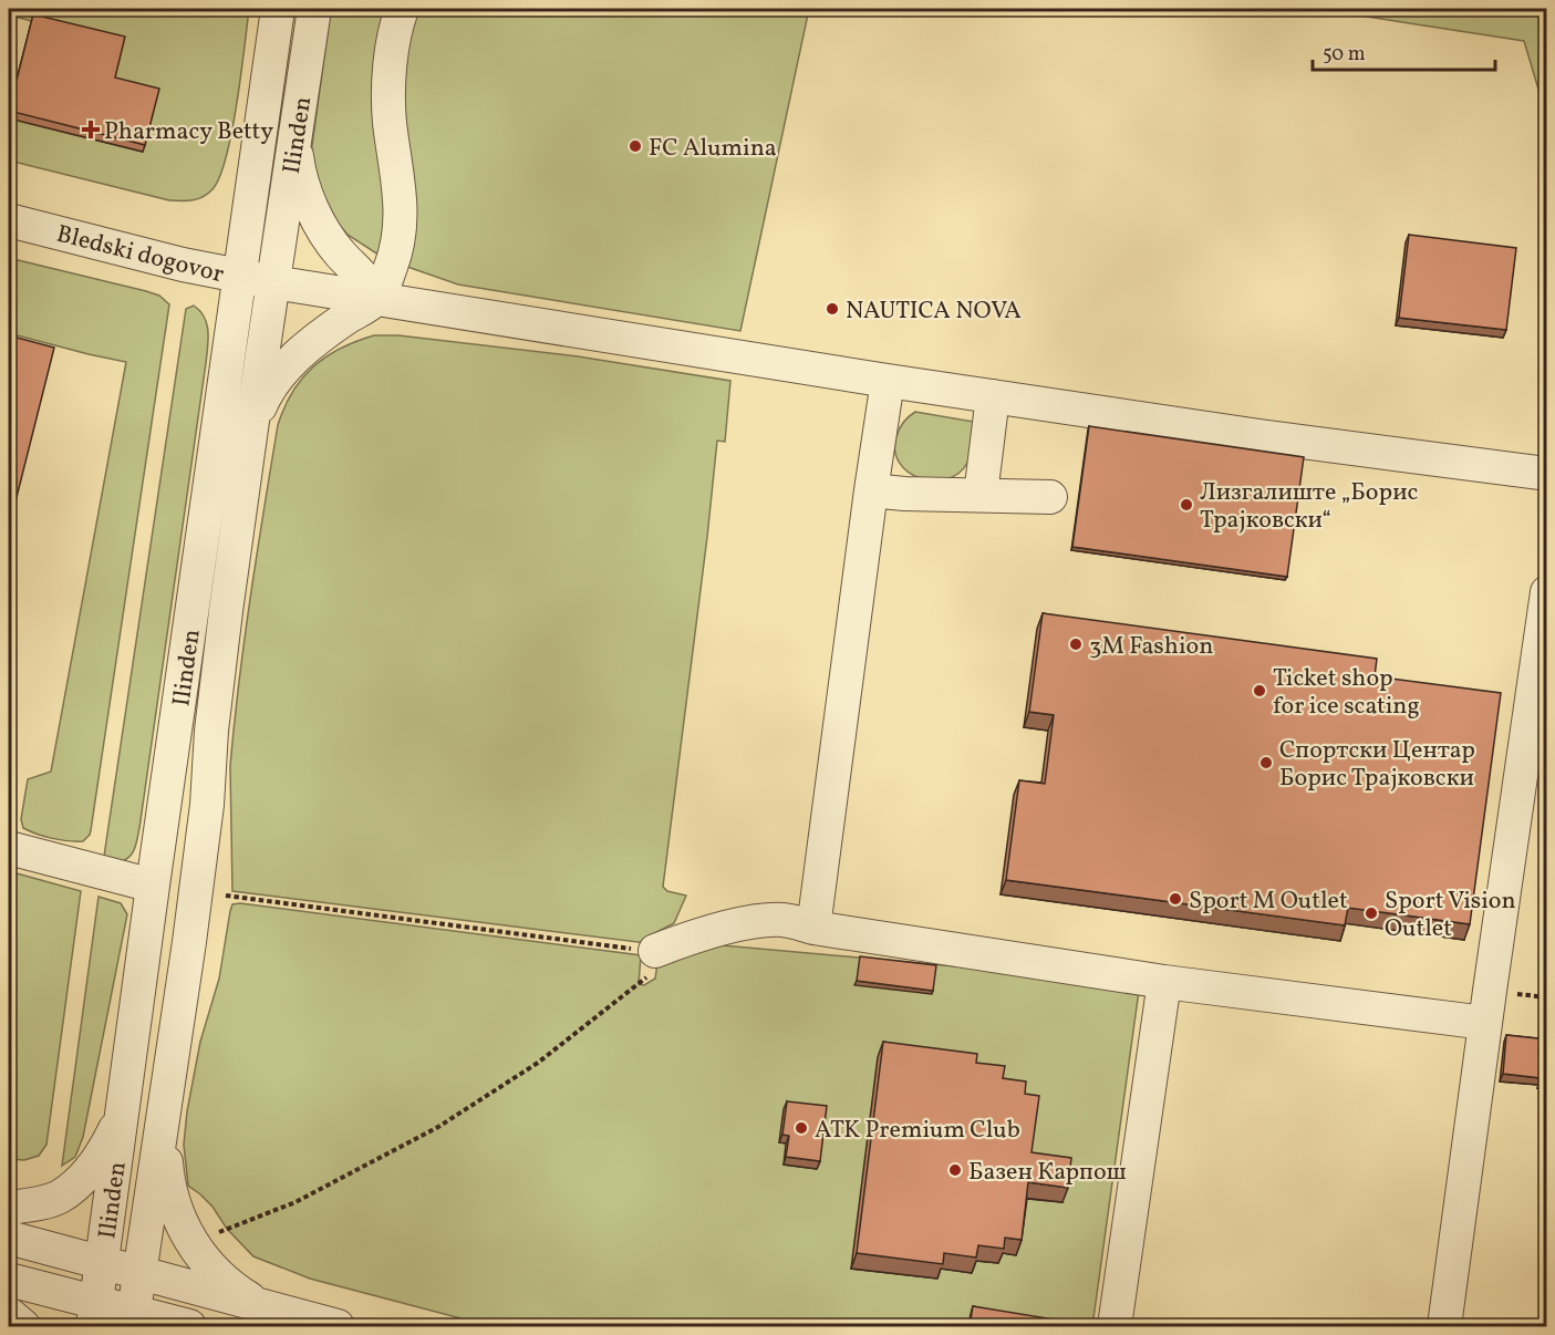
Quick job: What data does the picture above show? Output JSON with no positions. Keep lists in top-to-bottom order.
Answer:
{
  "streets": {
    "street": ["Ilinden", "Bledski dogovor"]
  },
  "crossings": [
    ["Ilinden", "Bledski dogovor"]
  ],
  "places": {
    "health": ["Pharmacy Betty"],
    "other": [
      "FC Alumina",
      "NAUTICA NOVA",
      "Лизгалиште „Борис Трајковски“",
      "3M Fashion",
      "Ticket shop for ice scating",
      "Спортски Центар Борис Трајковски",
      "Sport M Outlet",
      "Sport Vision Outlet",
      "ATK Premium Club",
      "Базен Карпош"
    ]
  },
  "scale_bar": "50 m"
}
